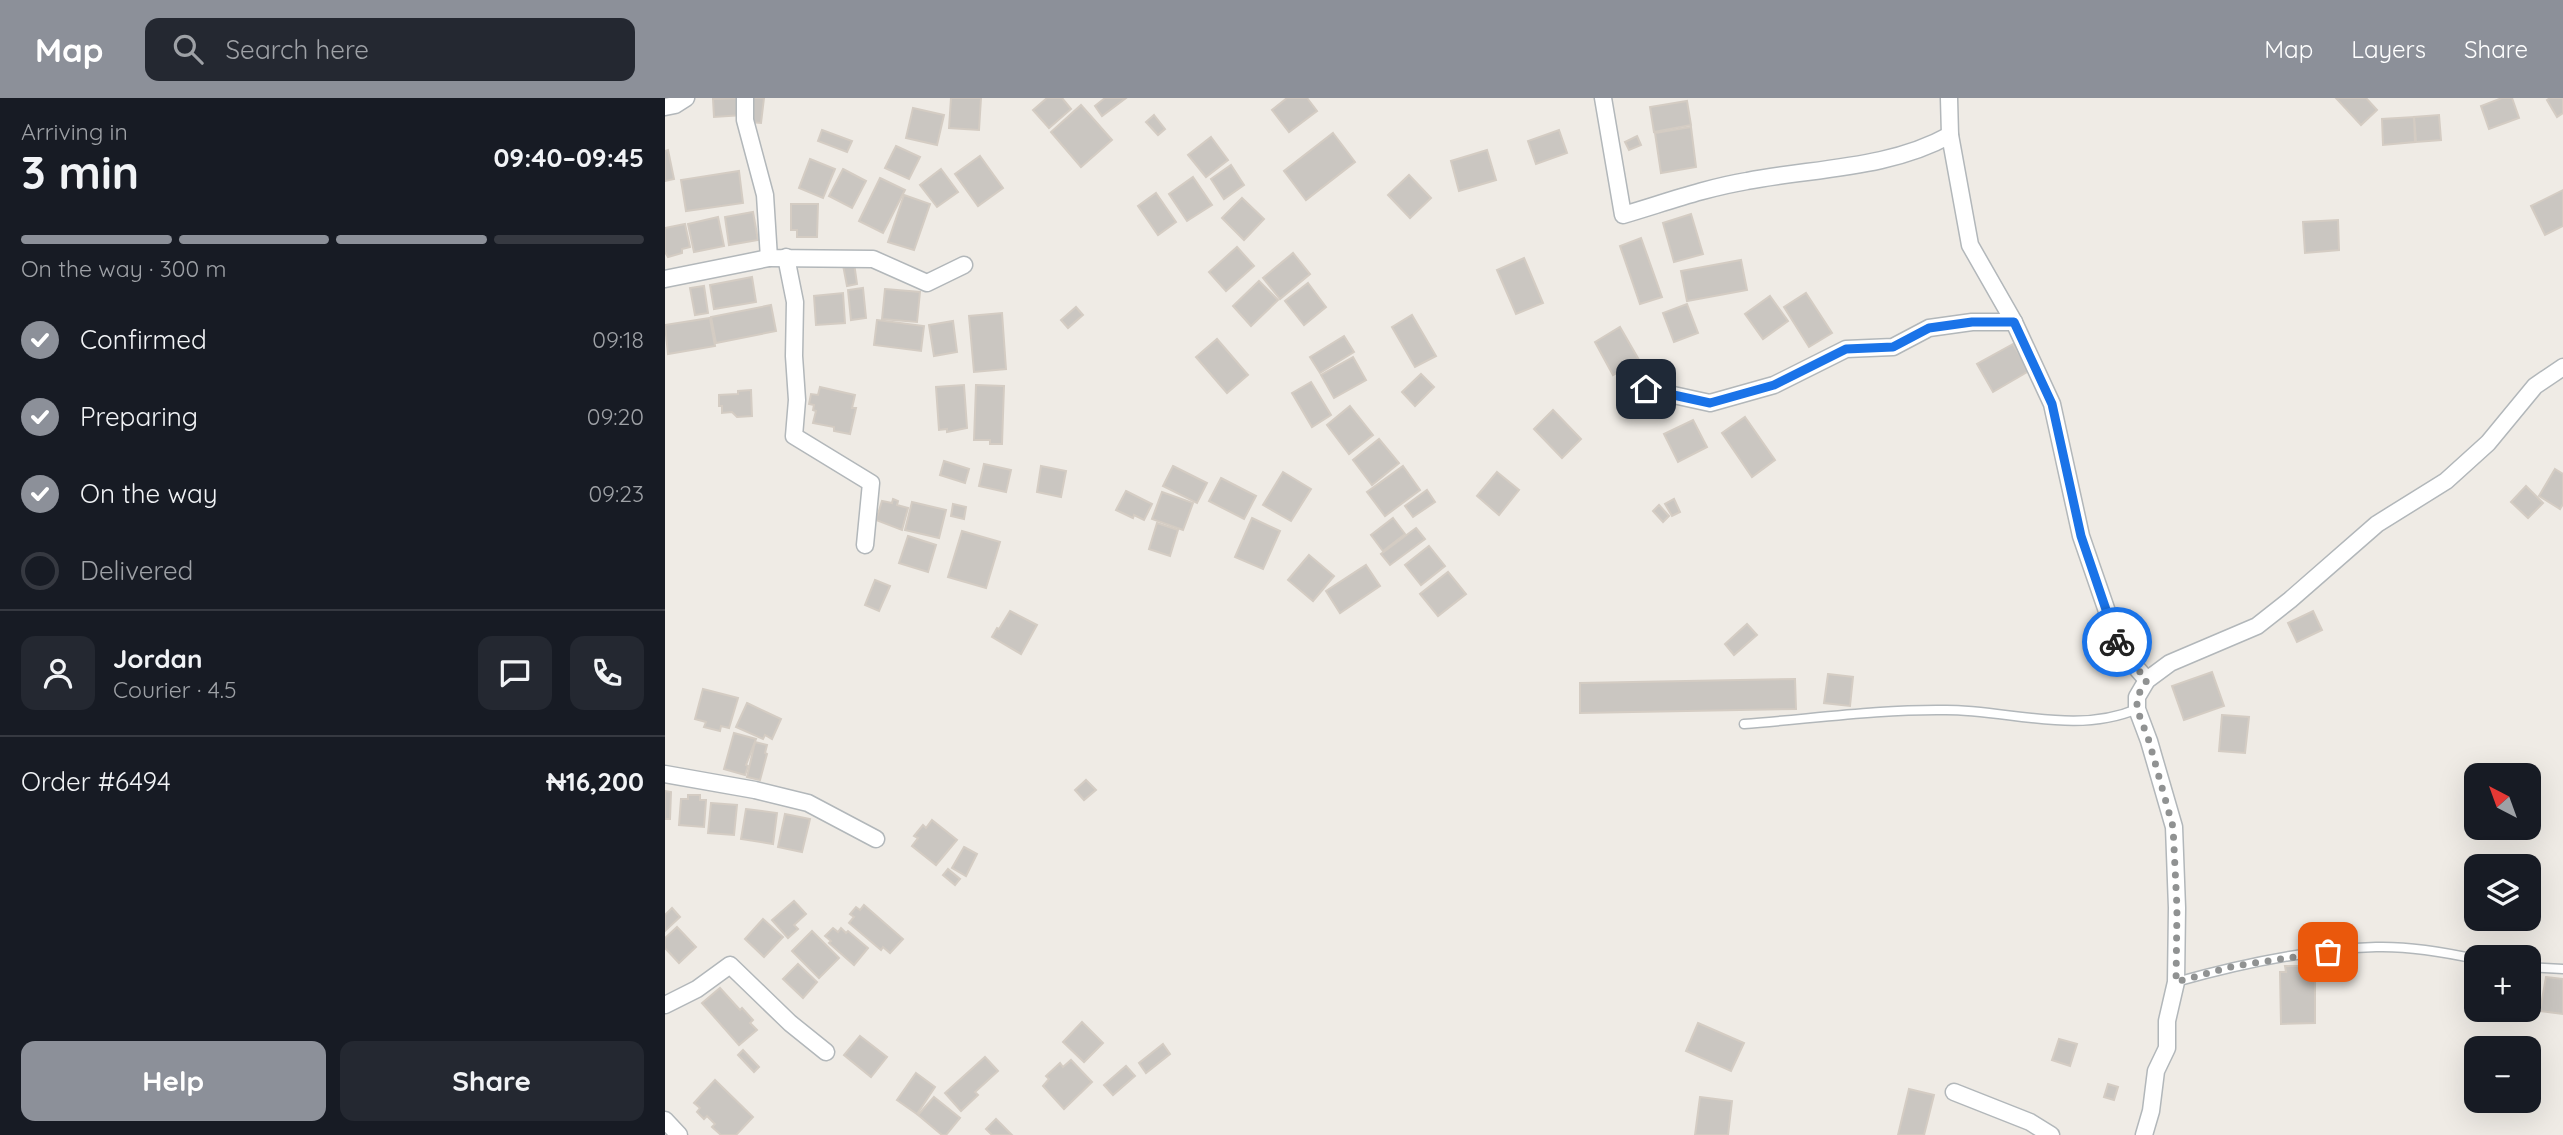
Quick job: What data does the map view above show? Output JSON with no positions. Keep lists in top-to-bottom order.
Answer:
{
  "north": "top left",
  "page": {
    "header": "Map",
    "search": "Search here",
    "nav": ["Map", "Layers", "Share"],
    "heading": ["3 min", "Arriving in", "09:40–09:45"],
    "panel": [
      "Jordan",
      "Courier · 4.5",
      "Order #6494",
      "₦16,200"
    ],
    "bar": "On the way · 300 m",
    "list": [
      ["Confirmed", "09:18"],
      ["Preparing", "09:20"],
      ["On the way", "09:23"],
      "Delivered"
    ],
    "map_buttons": ["+", "−"],
    "buttons": ["Help", "Share"]
  }
}
